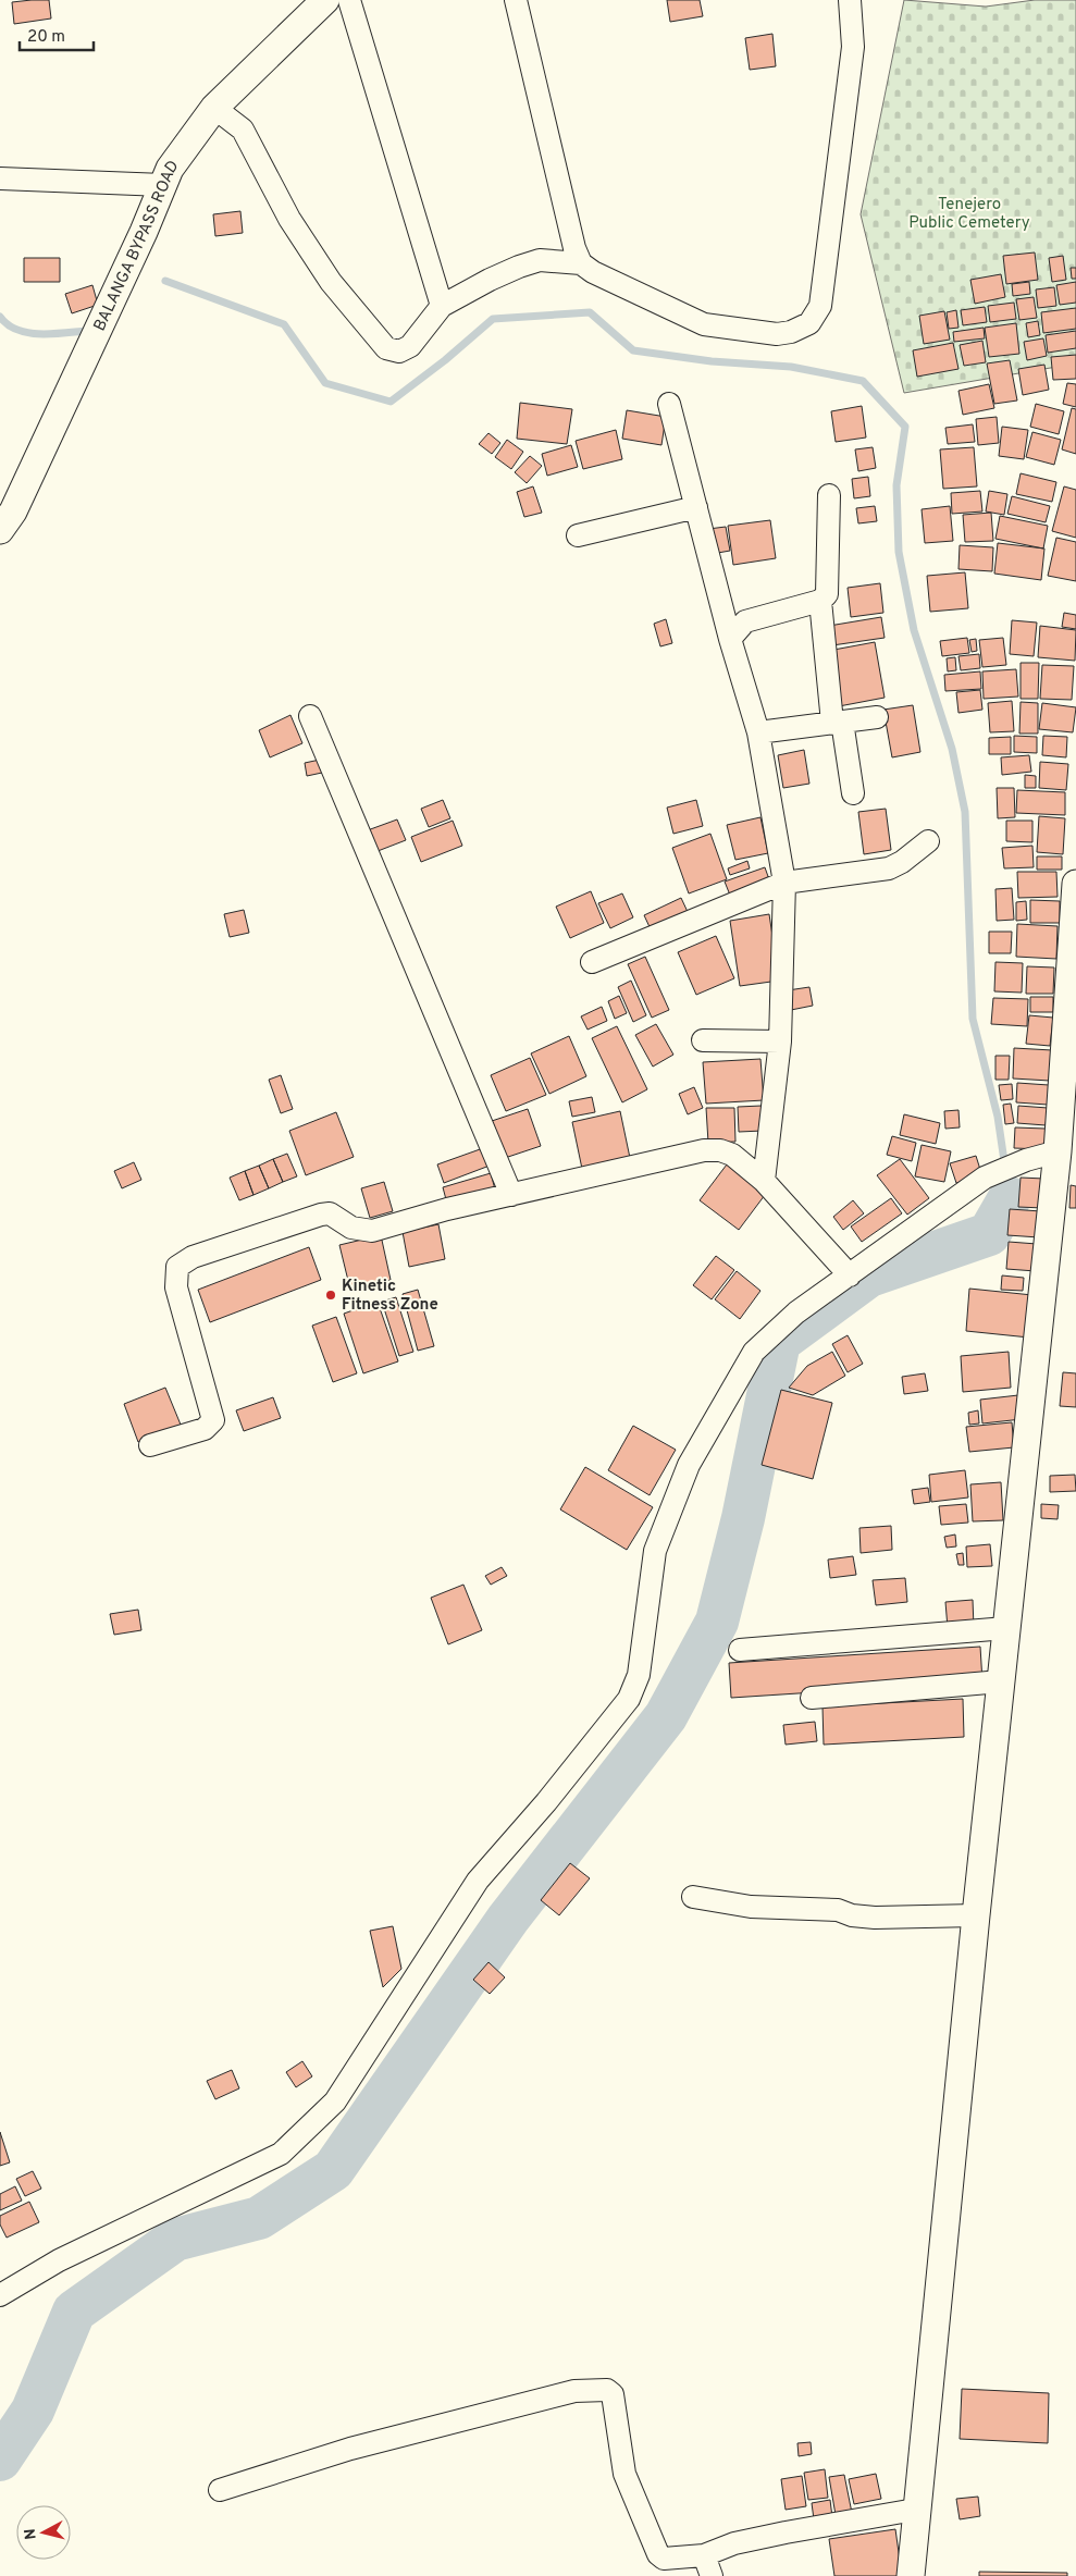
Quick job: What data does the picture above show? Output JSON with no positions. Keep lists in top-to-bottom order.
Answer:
{
  "streets": {
    "street": ["BALANGA BYPASS ROAD"]
  },
  "parks": ["Tenejero Public Cemetery"],
  "places": ["Kinetic Fitness Zone"],
  "scale_bar": "20 m",
  "north": "left"
}
